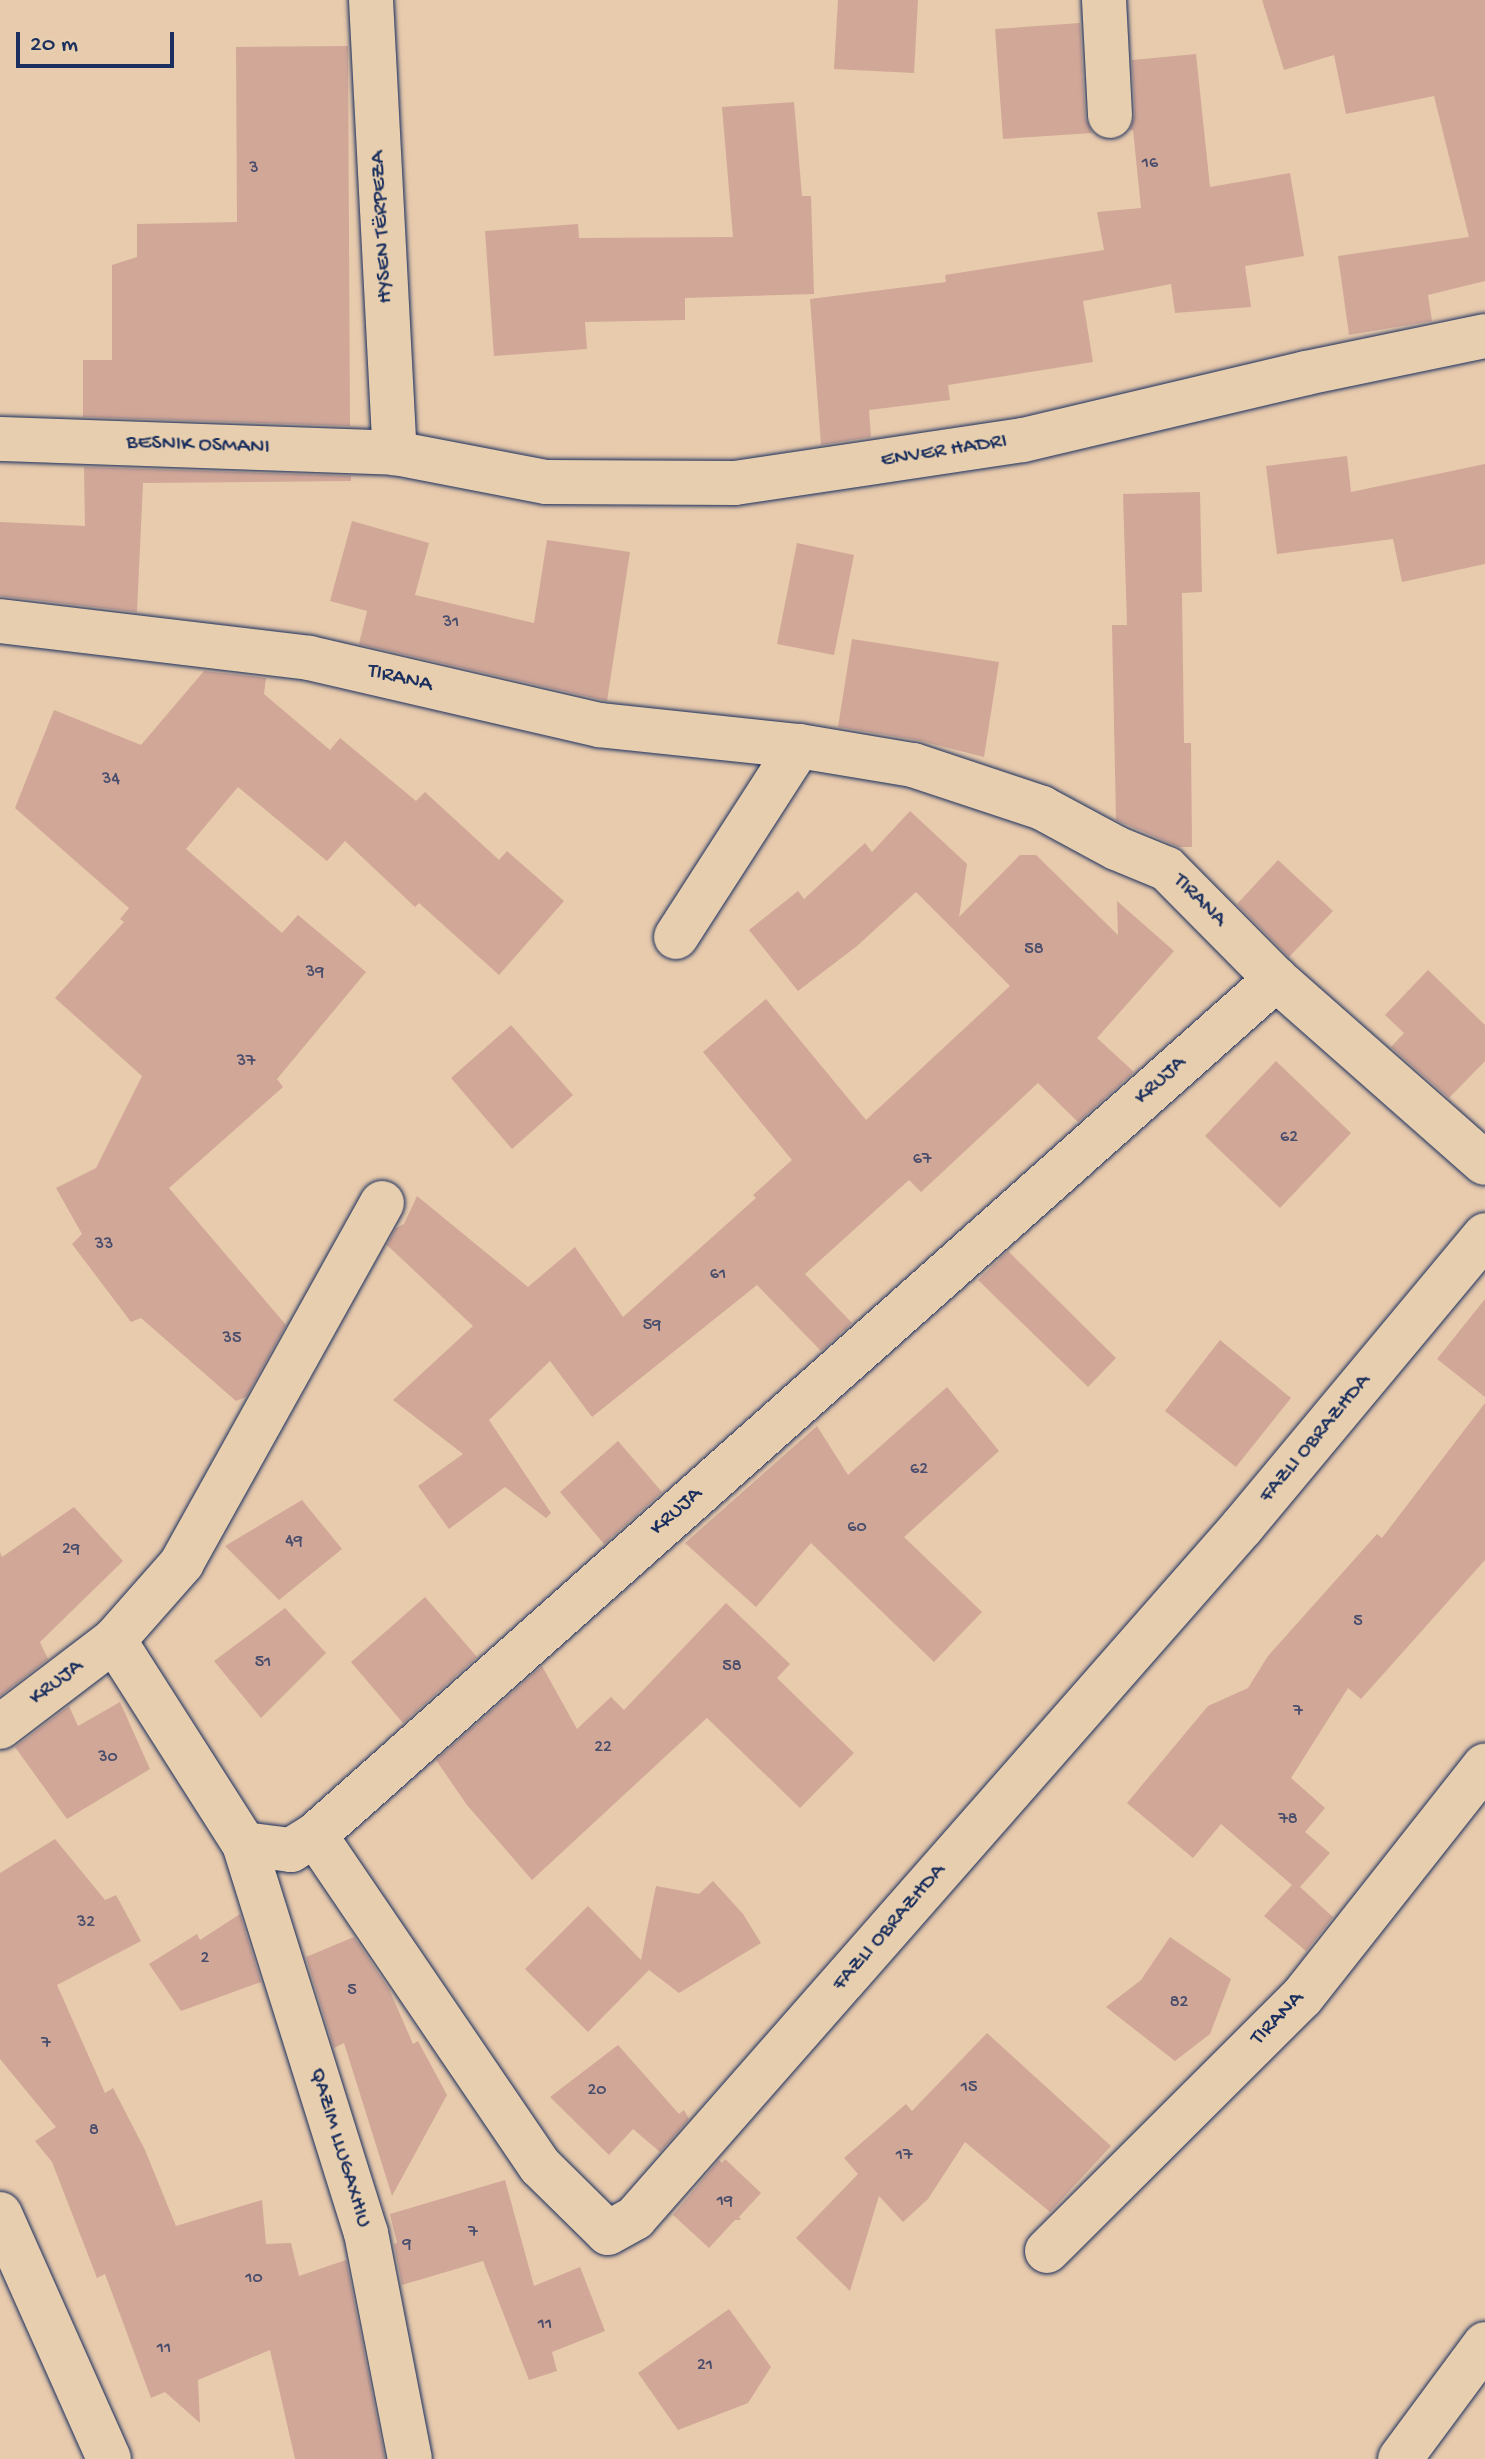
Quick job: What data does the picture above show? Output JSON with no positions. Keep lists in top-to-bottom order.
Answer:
{
  "streets": {
    "street": [
      "HYSEN TËRPEZA",
      "BESNIK OSMANI",
      "ENVER HADRI",
      "TIRANA",
      "KRUJA",
      "FAZLI OBRAZHDA",
      "QAZIM LLUGAXHIU"
    ]
  },
  "crossings": [
    ["HYSEN TËRPEZA", "BESNIK OSMANI"],
    ["HYSEN TËRPEZA", "ENVER HADRI"],
    ["BESNIK OSMANI", "ENVER HADRI"],
    ["TIRANA", "KRUJA"],
    ["KRUJA", "FAZLI OBRAZHDA"],
    ["KRUJA", "QAZIM LLUGAXHIU"]
  ],
  "house_numbers": [
    "16",
    "3",
    "31",
    "34",
    "58",
    "39",
    "37",
    "62",
    "67",
    "33",
    "61",
    "59",
    "35",
    "62",
    "60",
    "49",
    "29",
    "5",
    "51",
    "58",
    "7",
    "22",
    "30",
    "78",
    "32",
    "2",
    "5",
    "82",
    "7",
    "15",
    "20",
    "8",
    "17",
    "19",
    "7",
    "9",
    "10",
    "11",
    "11",
    "21"
  ],
  "scale_bar": "20 m"
}
